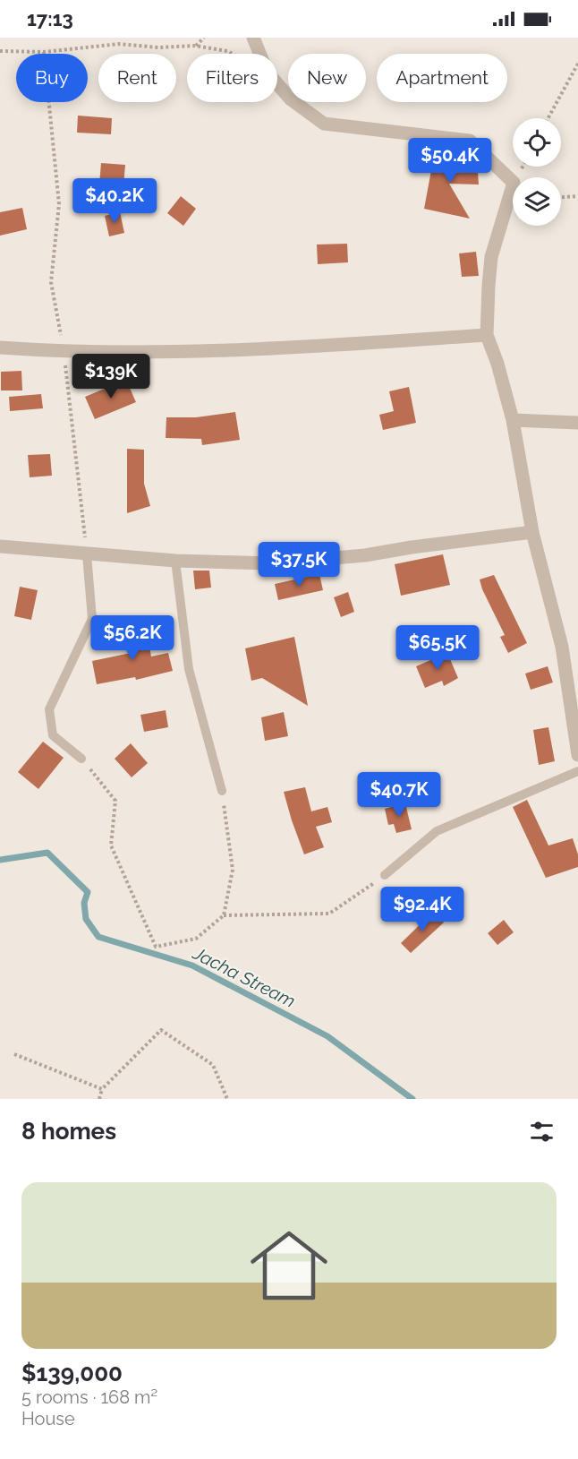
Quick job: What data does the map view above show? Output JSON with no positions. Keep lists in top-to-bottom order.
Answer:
{
  "water": ["Jacha Stream"],
  "page": {
    "status": "17:13",
    "chip": [
      "Buy",
      "Rent",
      "Filters",
      "New",
      "Apartment"
    ],
    "price": [
      "$50.4K",
      "$40.2K",
      "$139K",
      "$37.5K",
      "$56.2K",
      "$65.5K",
      "$40.7K",
      "$92.4K"
    ],
    "heading": "8 homes",
    "list": [
      {
        "name": "$139,000",
        "note": "5 rooms · 168 m² · House"
      }
    ]
  }
}
